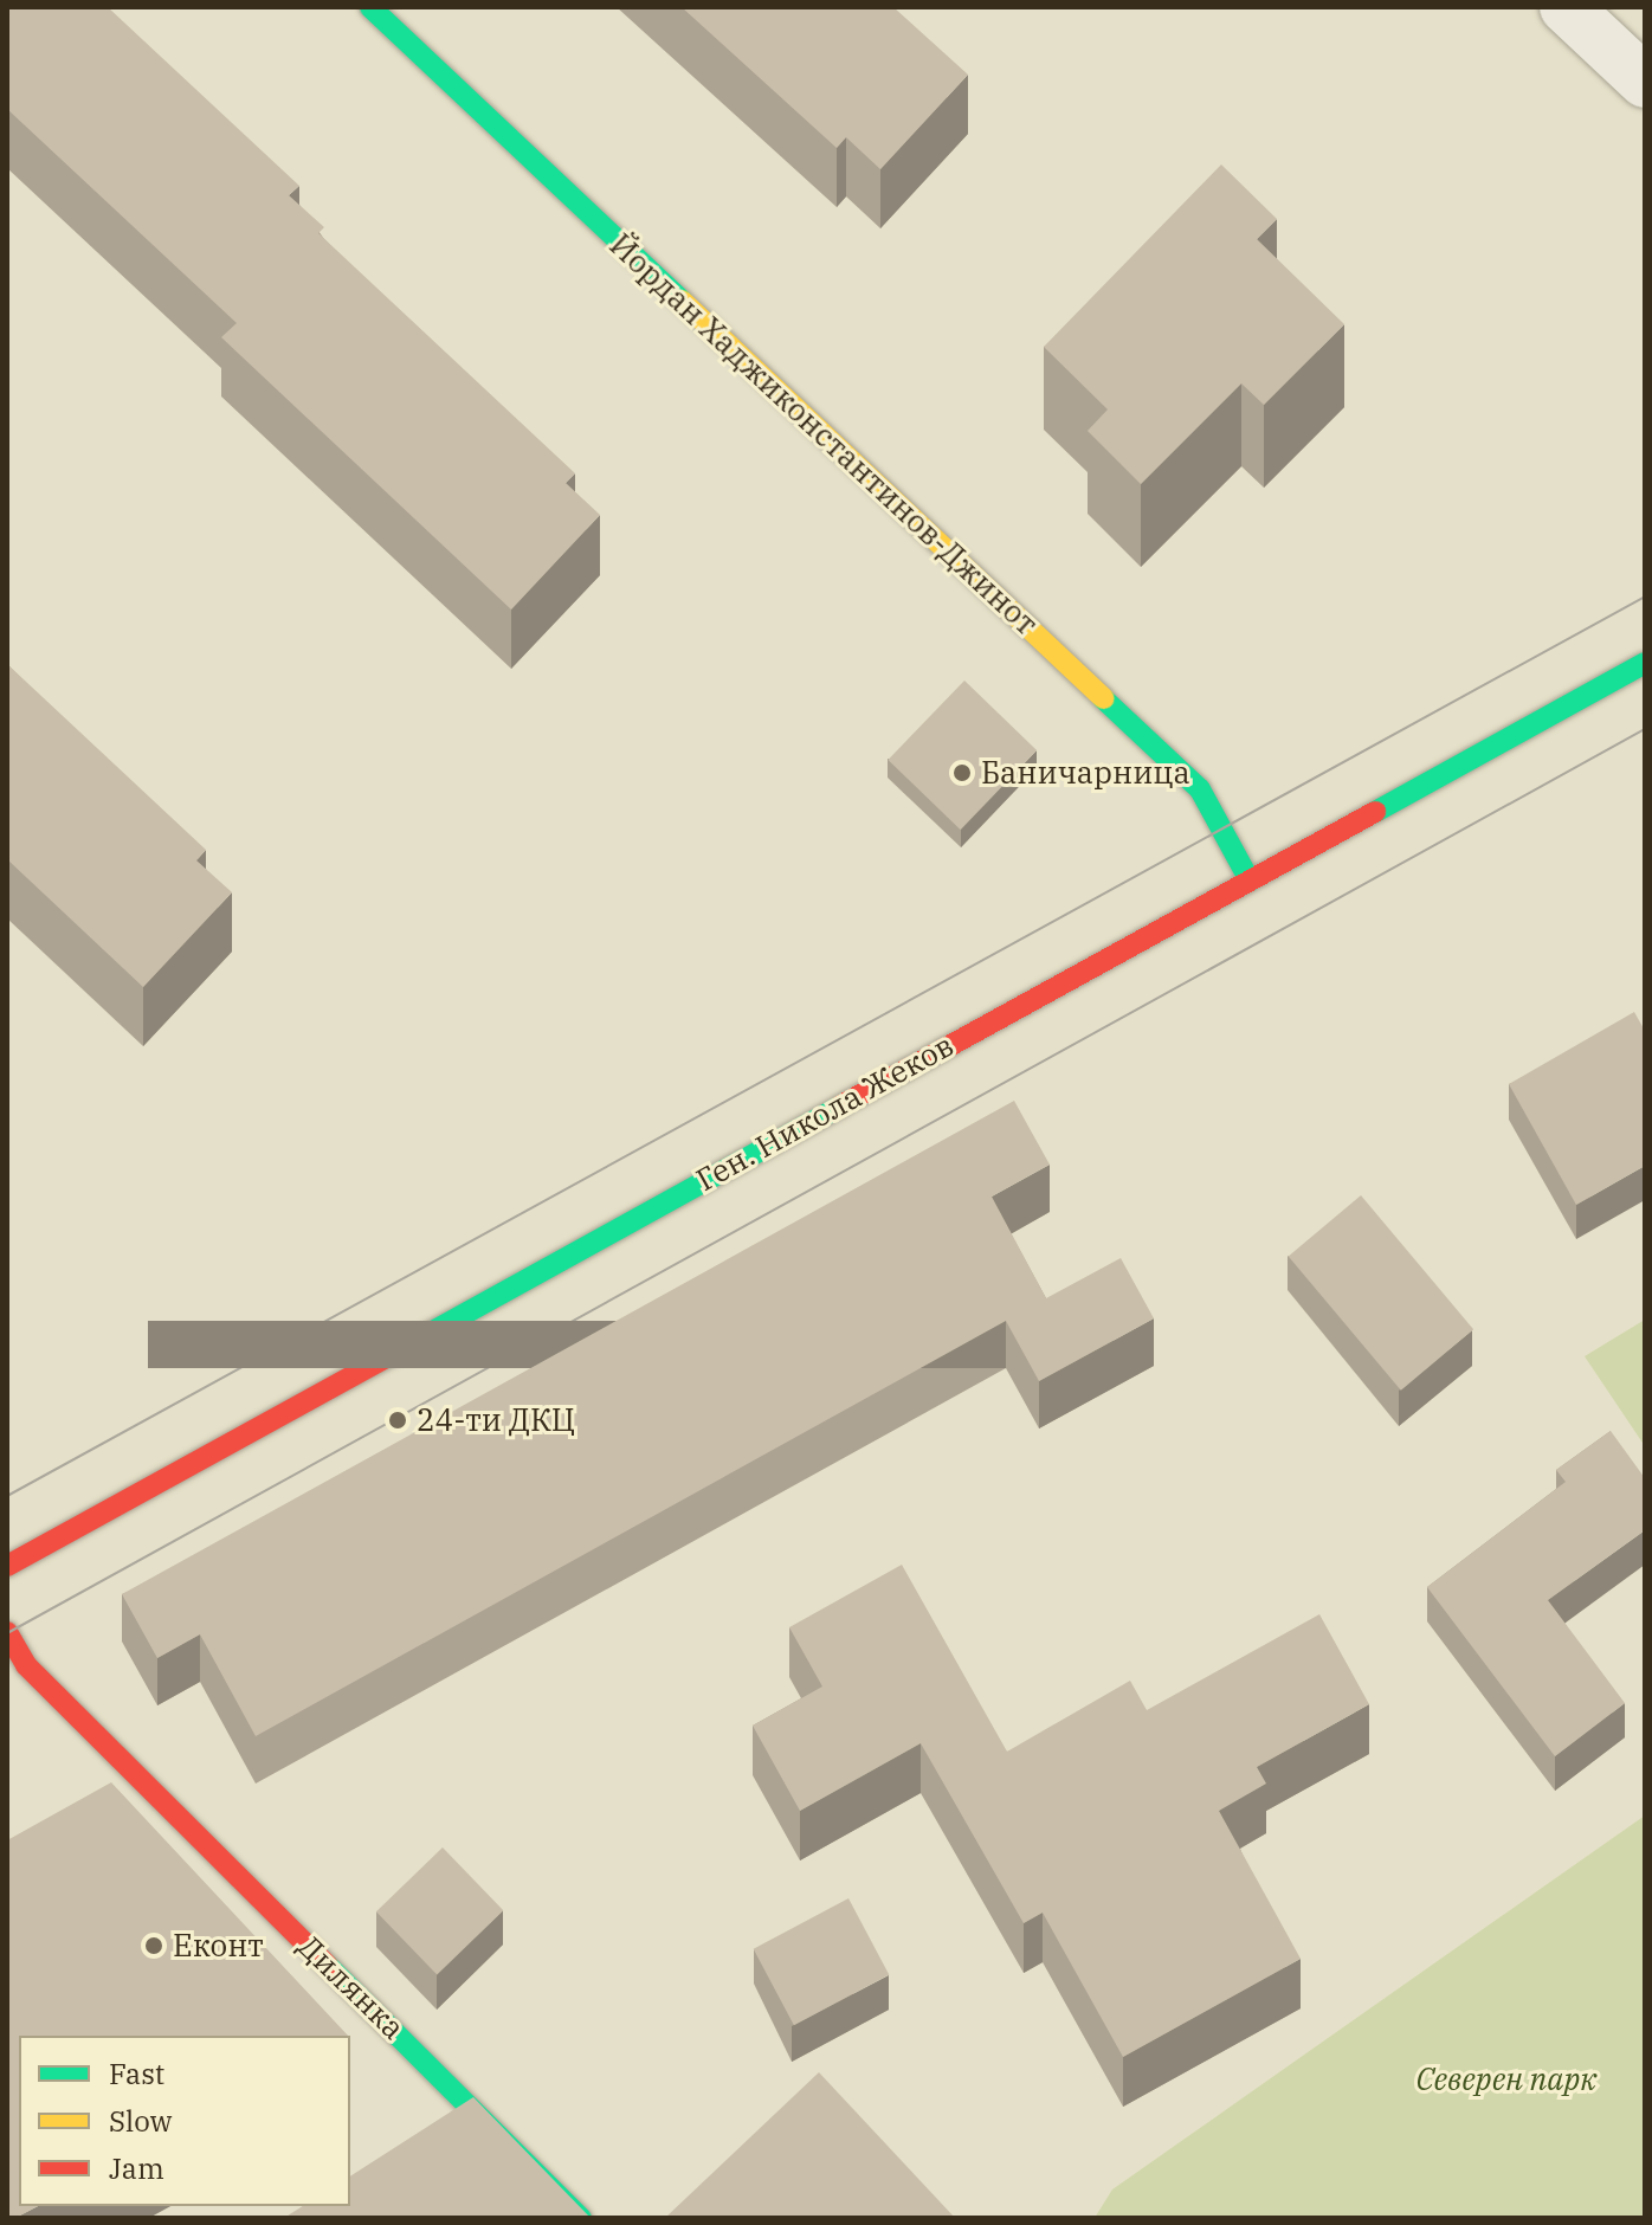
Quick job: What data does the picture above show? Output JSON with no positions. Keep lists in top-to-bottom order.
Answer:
{
  "streets": {
    "street": ["Йордан Хаджиконстантинов-Джинот", "Ген. Никола Жеков", "Дилянка"]
  },
  "crossings": [
    ["Йордан Хаджиконстантинов-Джинот", "Ген. Никола Жеков"]
  ],
  "parks": ["Северен парк"],
  "places": ["Баничарница", "24-ти ДКЦ", "Еконт"],
  "legend": ["Fast", "Slow", "Jam"]
}
